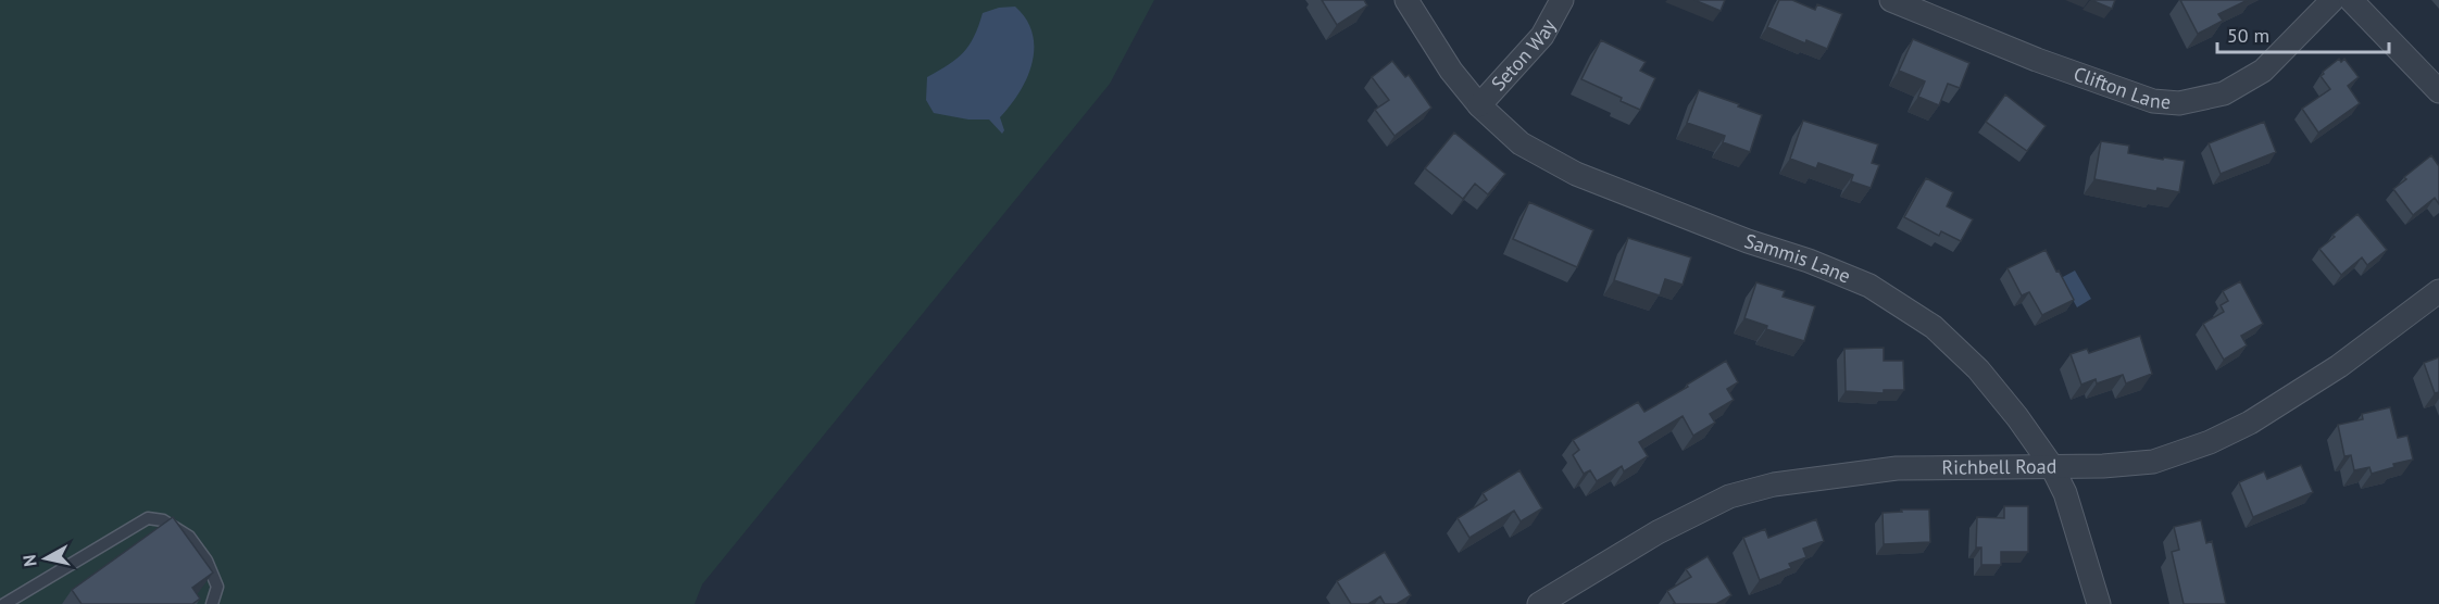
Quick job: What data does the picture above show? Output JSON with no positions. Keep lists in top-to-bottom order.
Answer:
{
  "streets": {
    "street": [
      "Seton Way",
      "Clifton Lane",
      "Sammis Lane",
      "Richbell Road"
    ]
  },
  "crossings": [
    ["Seton Way", "Sammis Lane"],
    ["Sammis Lane", "Richbell Road"]
  ],
  "scale_bar": "50 m",
  "north": "left"
}
